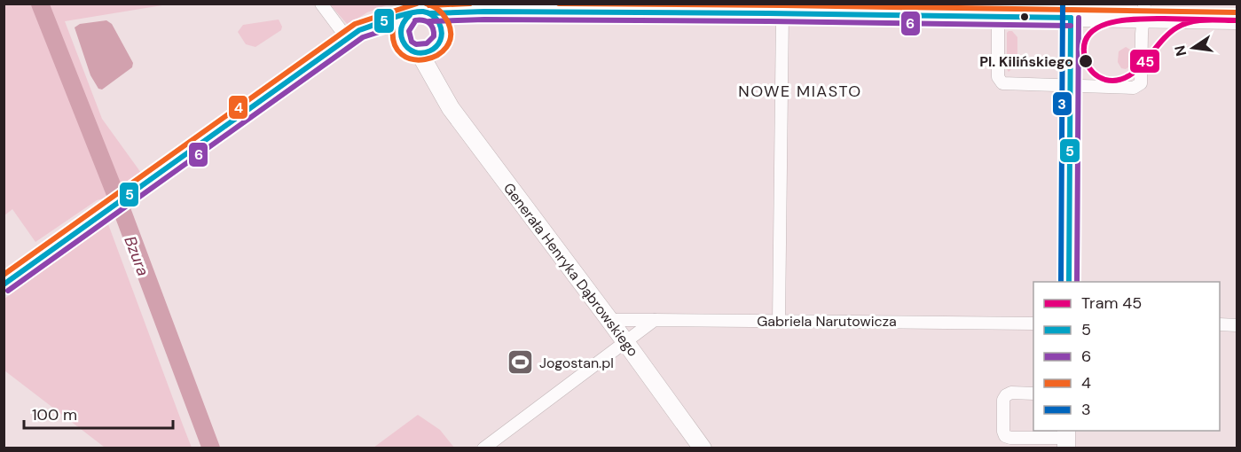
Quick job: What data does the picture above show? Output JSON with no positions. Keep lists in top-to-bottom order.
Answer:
{
  "streets": {
    "street": ["Generała Henryka Dąbrowskiego", "Gabriela Narutowicza"]
  },
  "crossings": [
    ["Generała Henryka Dąbrowskiego", "Gabriela Narutowicza"]
  ],
  "districts": ["NOWE MIASTO"],
  "water": ["Bzura"],
  "places": {
    "other": ["Pl. Kilińskiego"],
    "sports": ["Jogostan.pl"]
  },
  "lines": [
    "transit line 4",
    "transit line 3",
    "transit line 5",
    "transit line 6",
    "tram line 45"
  ],
  "legend": [
    "Tram 45",
    "5",
    "6",
    "4",
    "3"
  ],
  "scale_bar": "100 m",
  "north": "left"
}
